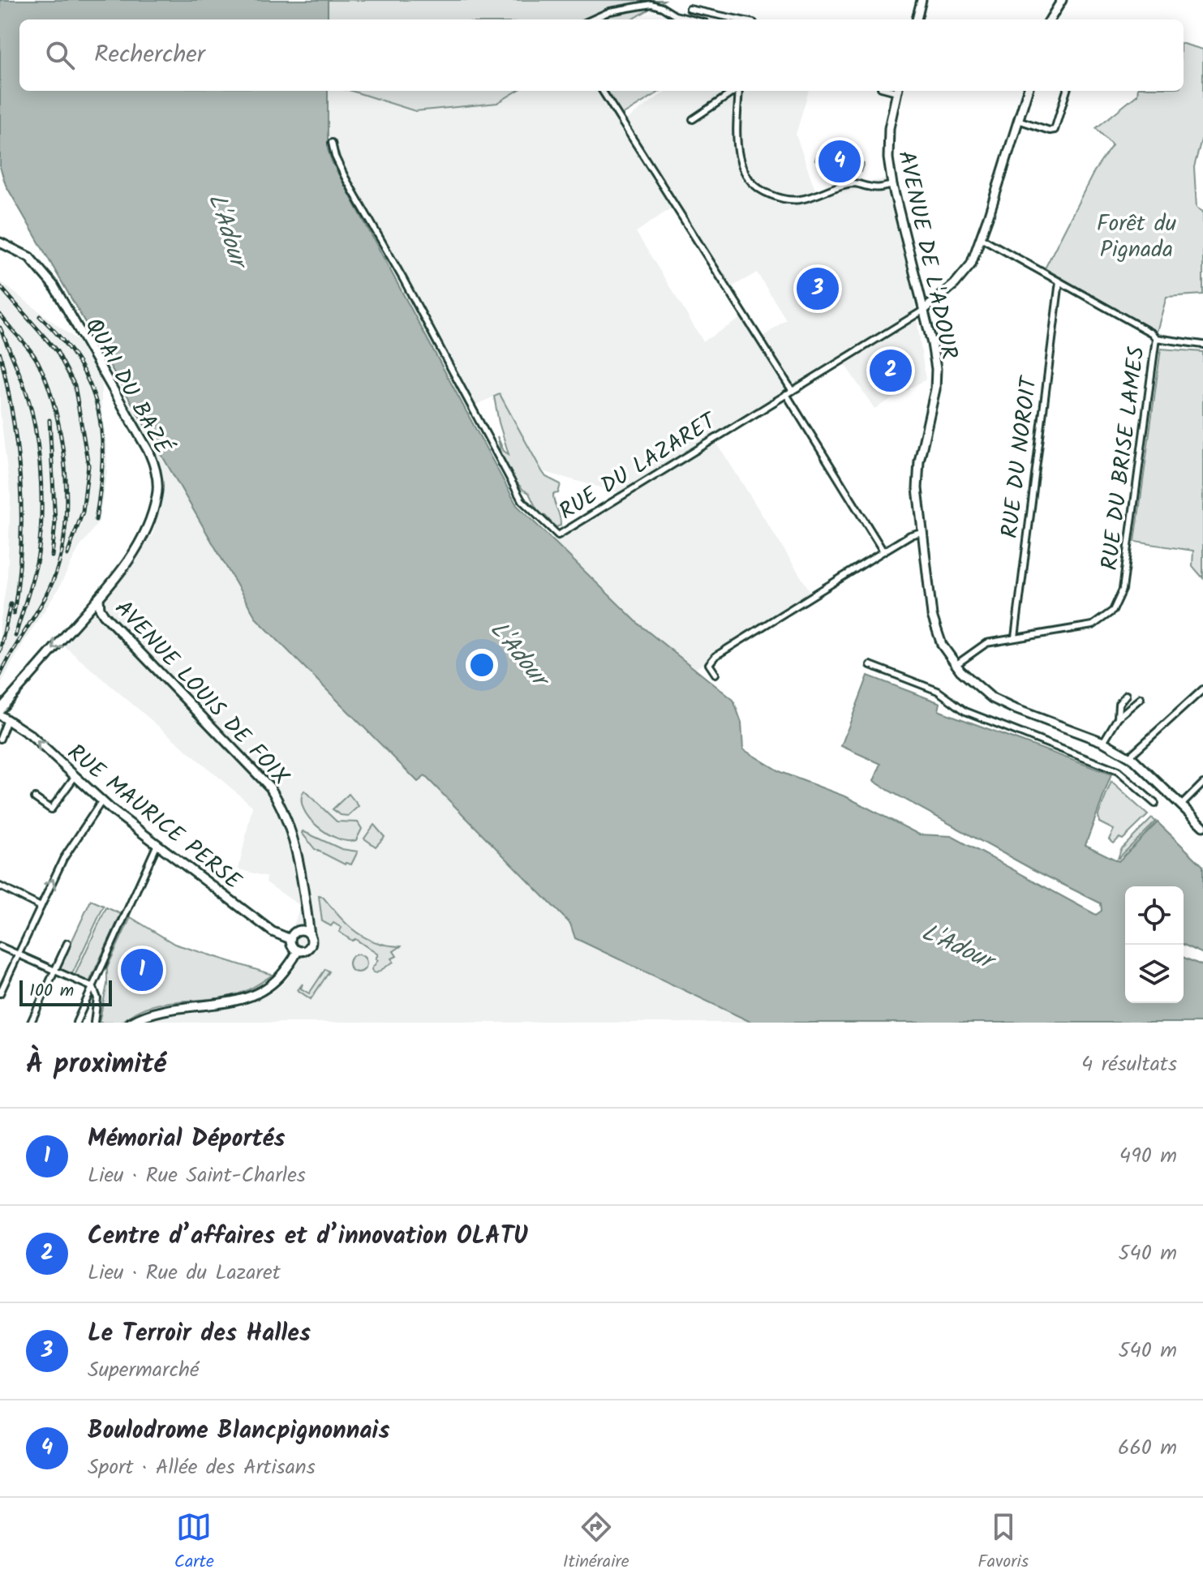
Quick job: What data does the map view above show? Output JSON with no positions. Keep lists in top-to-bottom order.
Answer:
{
  "streets": {
    "main road": [
      "AVENUE DE L'ADOUR",
      "QUAI DU BAZÉ",
      "AVENUE LOUIS DE FOIX",
      "RUE MAURICE PERSE"
    ],
    "street": ["RUE DU NOROIT", "RUE DU BRISE LAMES", "RUE DU LAZARET"]
  },
  "crossings": [
    ["AVENUE DE L'ADOUR", "RUE DU BRISE LAMES"],
    ["AVENUE DE L'ADOUR", "RUE DU LAZARET"],
    ["QUAI DU BAZÉ", "AVENUE LOUIS DE FOIX"],
    ["RUE DU NOROIT", "RUE DU BRISE LAMES"],
    ["AVENUE LOUIS DE FOIX", "RUE MAURICE PERSE"]
  ],
  "water": ["L'Adour"],
  "parks": ["Forêt du Pignada"],
  "scale_bar": "100 m",
  "page": {
    "search": "Rechercher",
    "pins": [
      "4",
      "3",
      "2",
      "1"
    ],
    "scale": "100 m",
    "heading": ["À proximité", "4 résultats"],
    "list": [
      {
        "mark": "1",
        "name": "Mémorial Déportés",
        "note": "Lieu · Rue Saint-Charles",
        "value": "490 m"
      },
      {
        "mark": "2",
        "name": "Centre d’affaires et d’innovation OLATU",
        "note": "Lieu · Rue du Lazaret",
        "value": "540 m"
      },
      {
        "mark": "3",
        "name": "Le Terroir des Halles",
        "note": "Supermarché",
        "value": "540 m"
      },
      {
        "mark": "4",
        "name": "Boulodrome Blancpignonnais",
        "note": "Sport · Allée des Artisans",
        "value": "660 m"
      }
    ],
    "nav": ["Carte", "Itinéraire", "Favoris"]
  }
}
